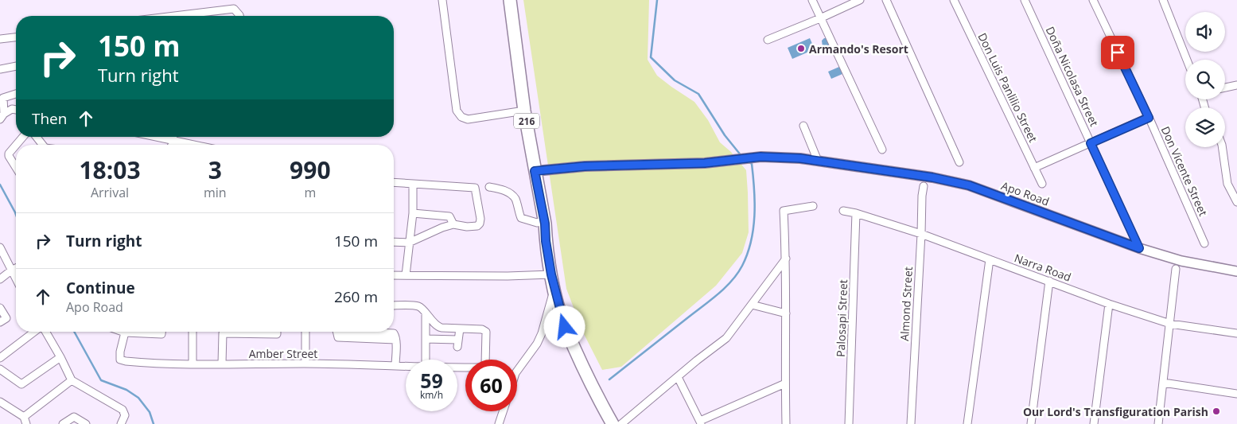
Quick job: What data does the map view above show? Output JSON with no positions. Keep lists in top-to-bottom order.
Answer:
{
  "streets": {
    "main road": ["216"],
    "street": [
      "Doña Nicolasa Street",
      "Don Luis Panlilio Street",
      "Don Vicente Street",
      "Apo Road",
      "Narra Road",
      "Almond Street",
      "Palosapi Street",
      "Amber Street"
    ]
  },
  "crossings": [
    ["Doña Nicolasa Street", "Apo Road"],
    ["216", "Apo Road"],
    ["Narra Road", "Almond Street"],
    ["Narra Road", "Palosapi Street"]
  ],
  "places": ["Armando's Resort", "Our Lord's Transfiguration Parish"],
  "page": {
    "turn": ["150 m", "Turn right"],
    "then": "Then",
    "eta": [
      "18:03",
      "Arrival",
      "3",
      "min",
      "990",
      "m"
    ],
    "list": [
      {
        "name": "Turn right",
        "value": "150 m"
      },
      {
        "name": "Continue",
        "note": "Apo Road",
        "value": "260 m"
      }
    ],
    "speed": "59 km/h",
    "limit": "60"
  }
}
